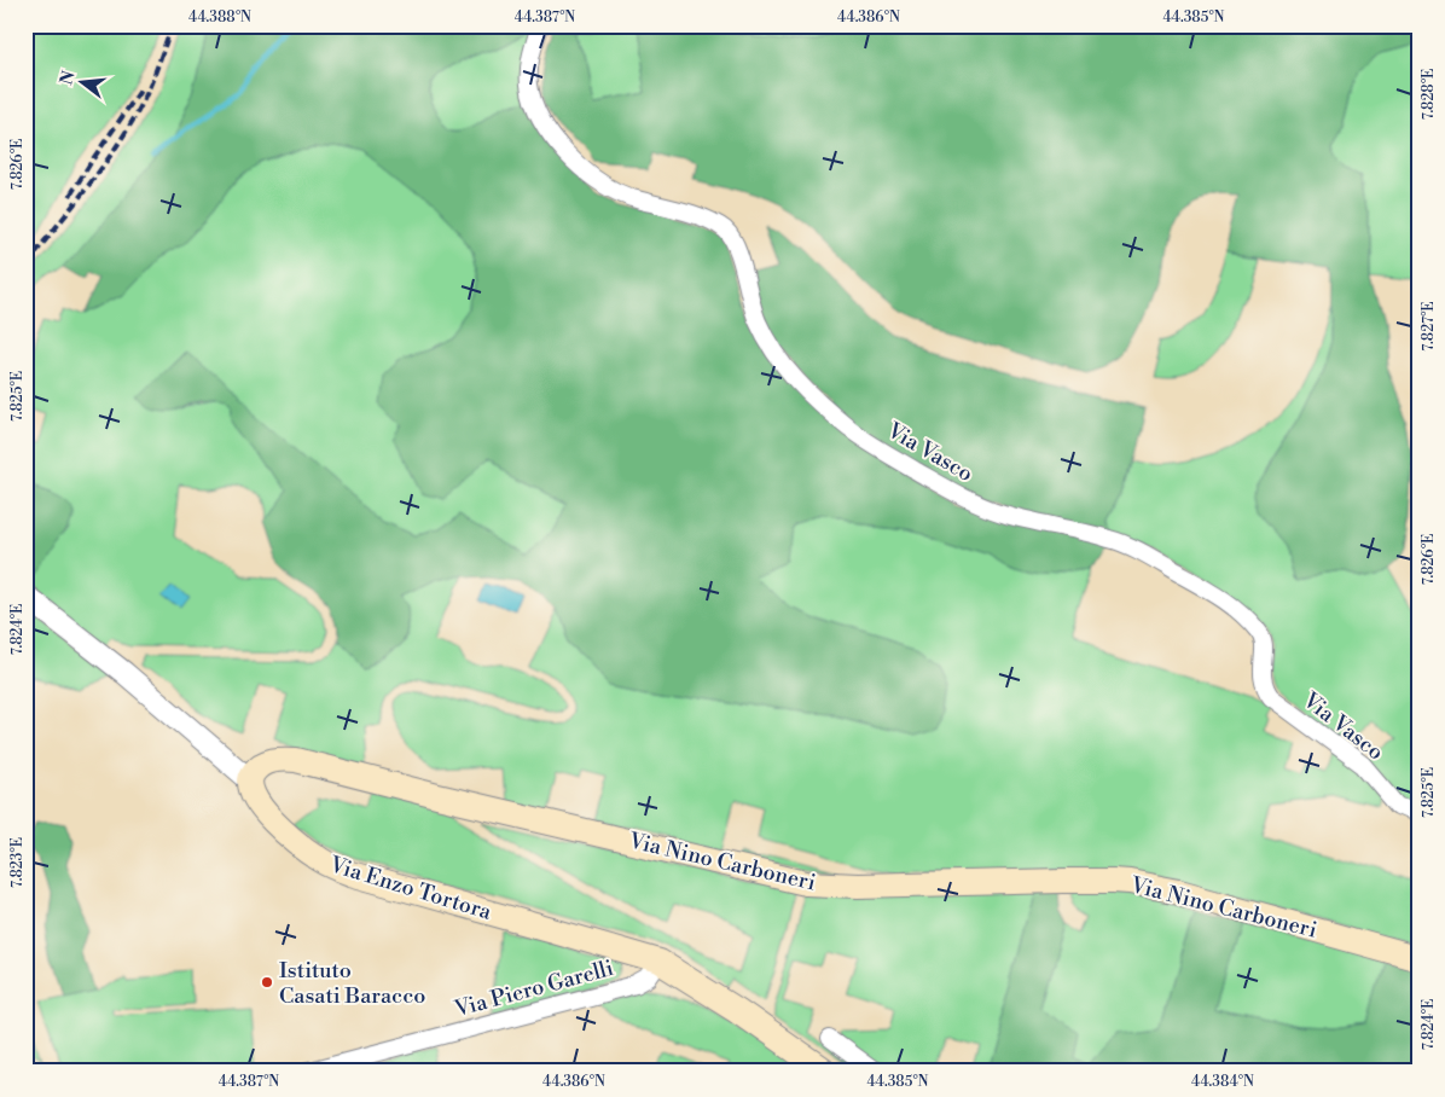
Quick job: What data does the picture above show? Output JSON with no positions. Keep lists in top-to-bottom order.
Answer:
{
  "streets": {
    "main road": ["Via Nino Carboneri", "Via Enzo Tortora"],
    "street": ["Via Vasco", "Via Piero Garelli"]
  },
  "crossings": [
    ["Via Nino Carboneri", "Via Enzo Tortora"],
    ["Via Enzo Tortora", "Via Piero Garelli"]
  ],
  "places": ["Istituto Casati Baracco"],
  "north": "left",
  "coordinates": [
    "44.388°N",
    "44.387°N",
    "44.386°N",
    "44.385°N",
    "7.828°E",
    "7.826°E",
    "7.827°E",
    "7.825°E",
    "7.824°E",
    "7.823°E",
    "44.384°N"
  ]
}
